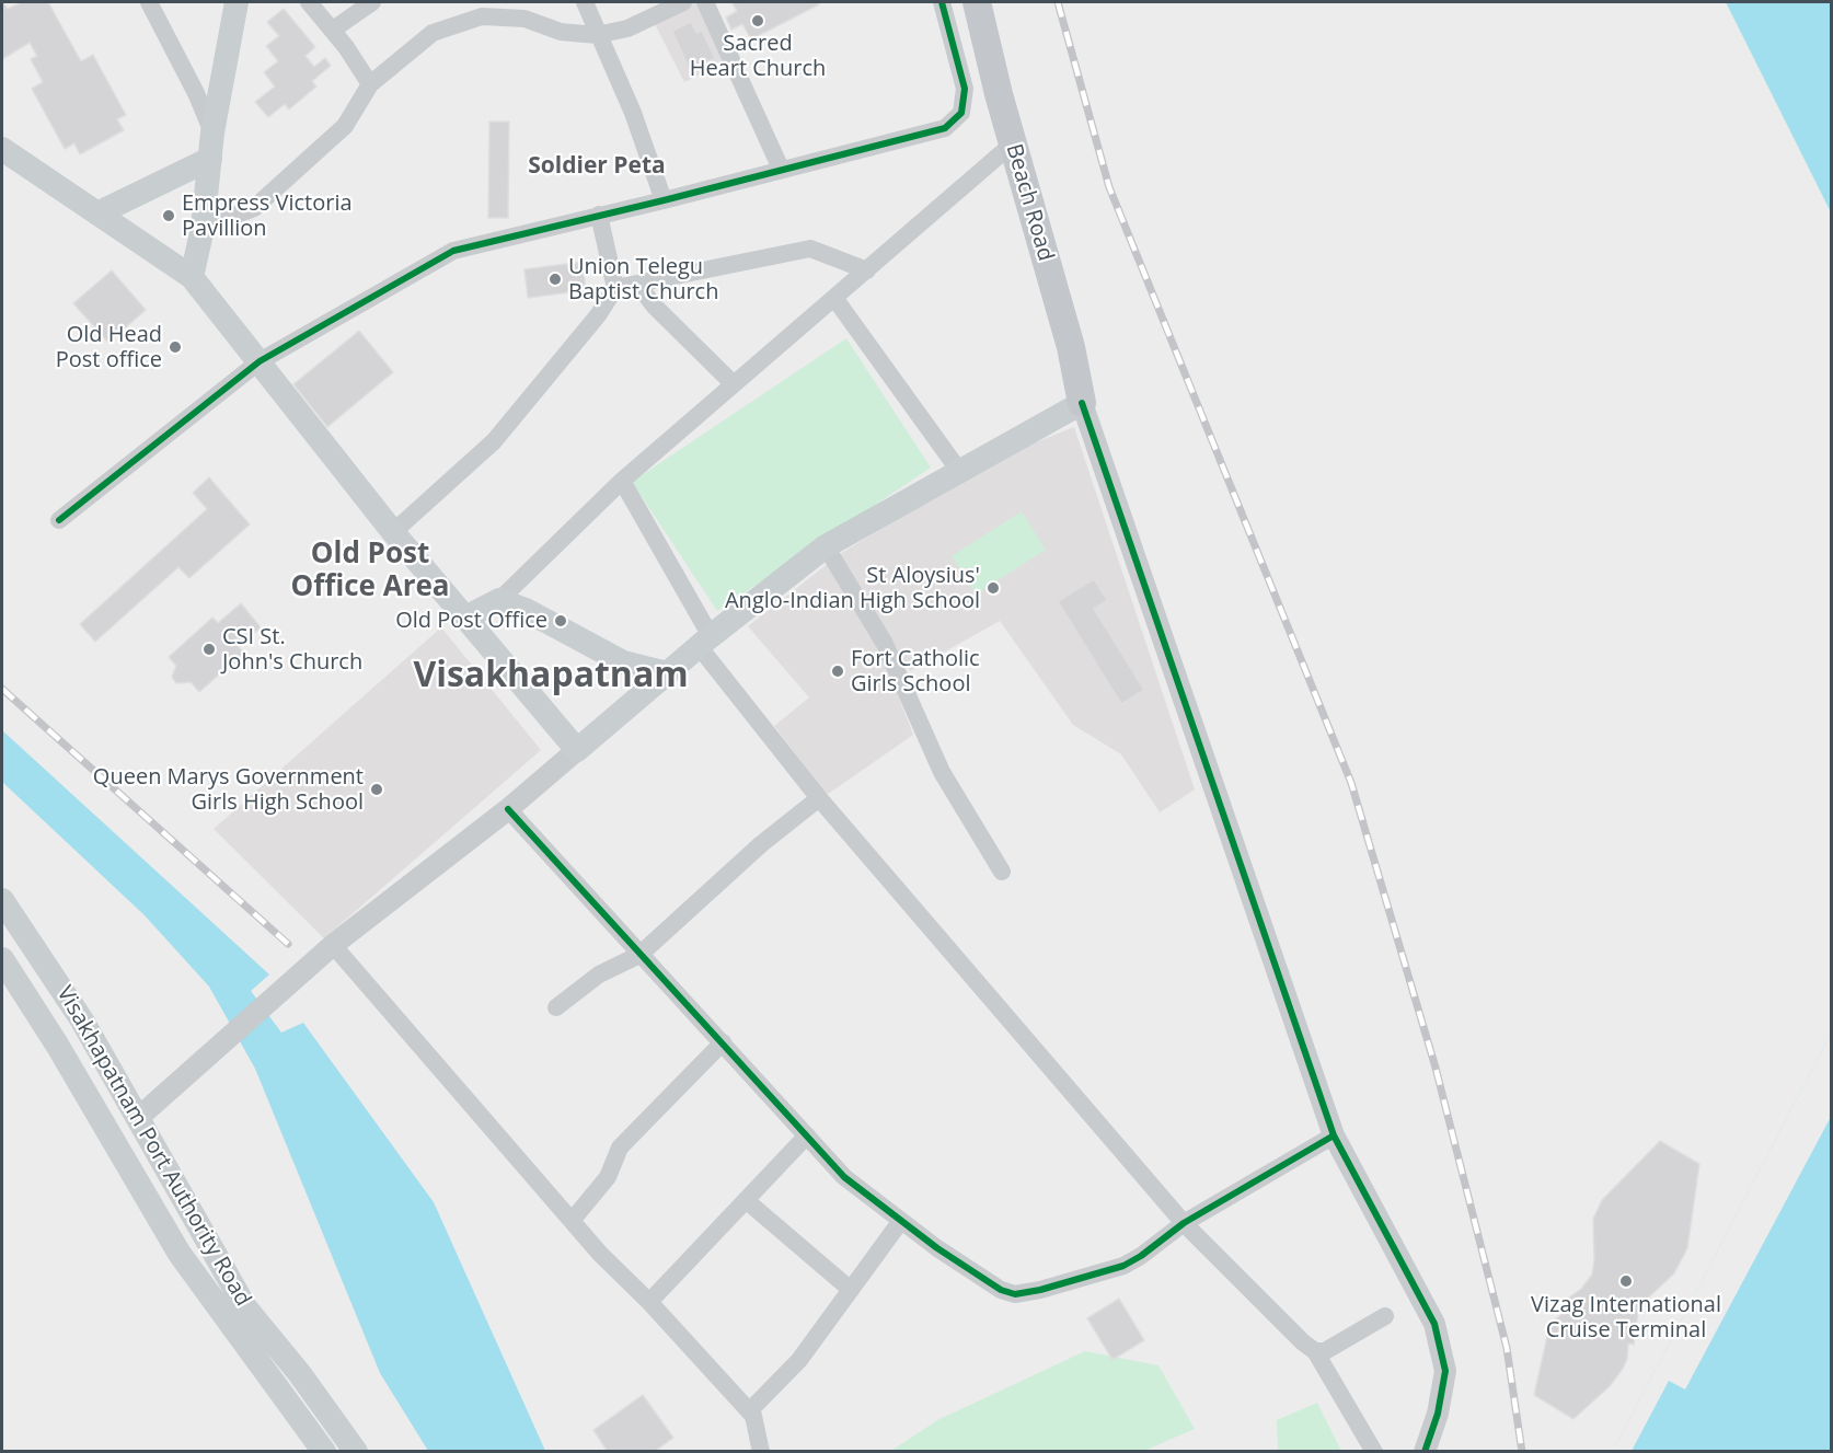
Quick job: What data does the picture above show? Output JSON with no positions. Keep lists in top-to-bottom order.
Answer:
{
  "streets": {
    "main road": ["Beach Road", "Visakhapatnam Port Authority Road"]
  },
  "districts": ["Soldier Peta", "Old Post Office Area", "Visakhapatnam"],
  "places": [
    "Sacred Heart Church",
    "Empress Victoria Pavillion",
    "Union Telegu Baptist Church",
    "Old Head Post office",
    "St Aloysius' Anglo-Indian High School",
    "Old Post Office",
    "CSI St. John's Church",
    "Fort Catholic Girls School",
    "Queen Marys Government Girls High School",
    "Vizag International Cruise Terminal"
  ]
}
